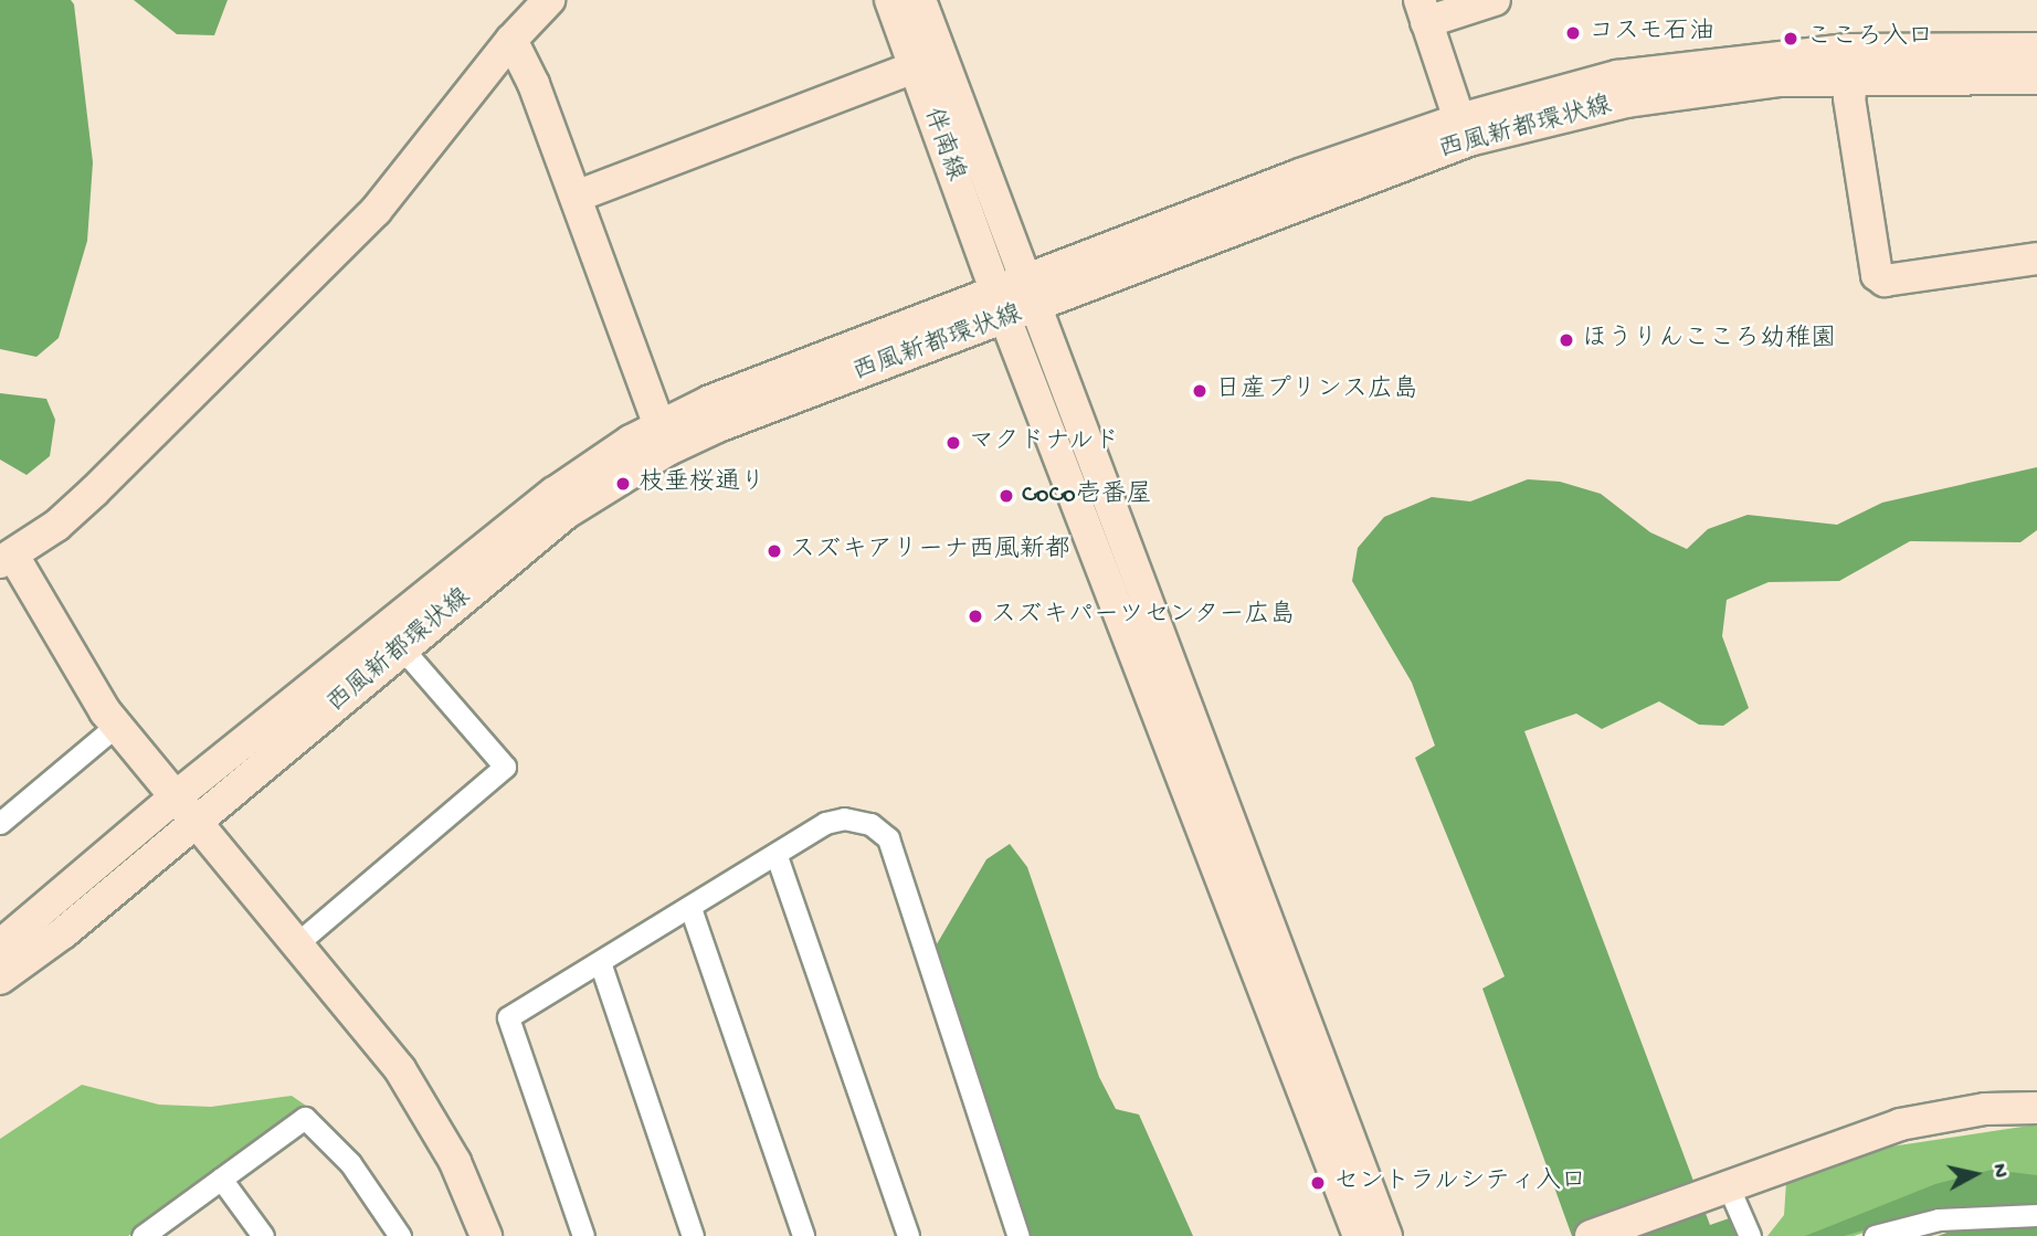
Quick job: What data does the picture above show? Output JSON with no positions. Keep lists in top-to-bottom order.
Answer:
{
  "streets": {
    "street": ["西風新都環状線", "伴南線"]
  },
  "crossings": [
    ["西風新都環状線", "伴南線"]
  ],
  "places": [
    "コスモ石油",
    "こころ入口",
    "ほうりんこころ幼稚園",
    "日産プリンス広島",
    "マクドナルド",
    "枝垂桜通り",
    "CoCo壱番屋",
    "スズキアリーナ西風新都",
    "スズキパーツセンター広島",
    "セントラルシティ入口"
  ],
  "north": "right"
}
